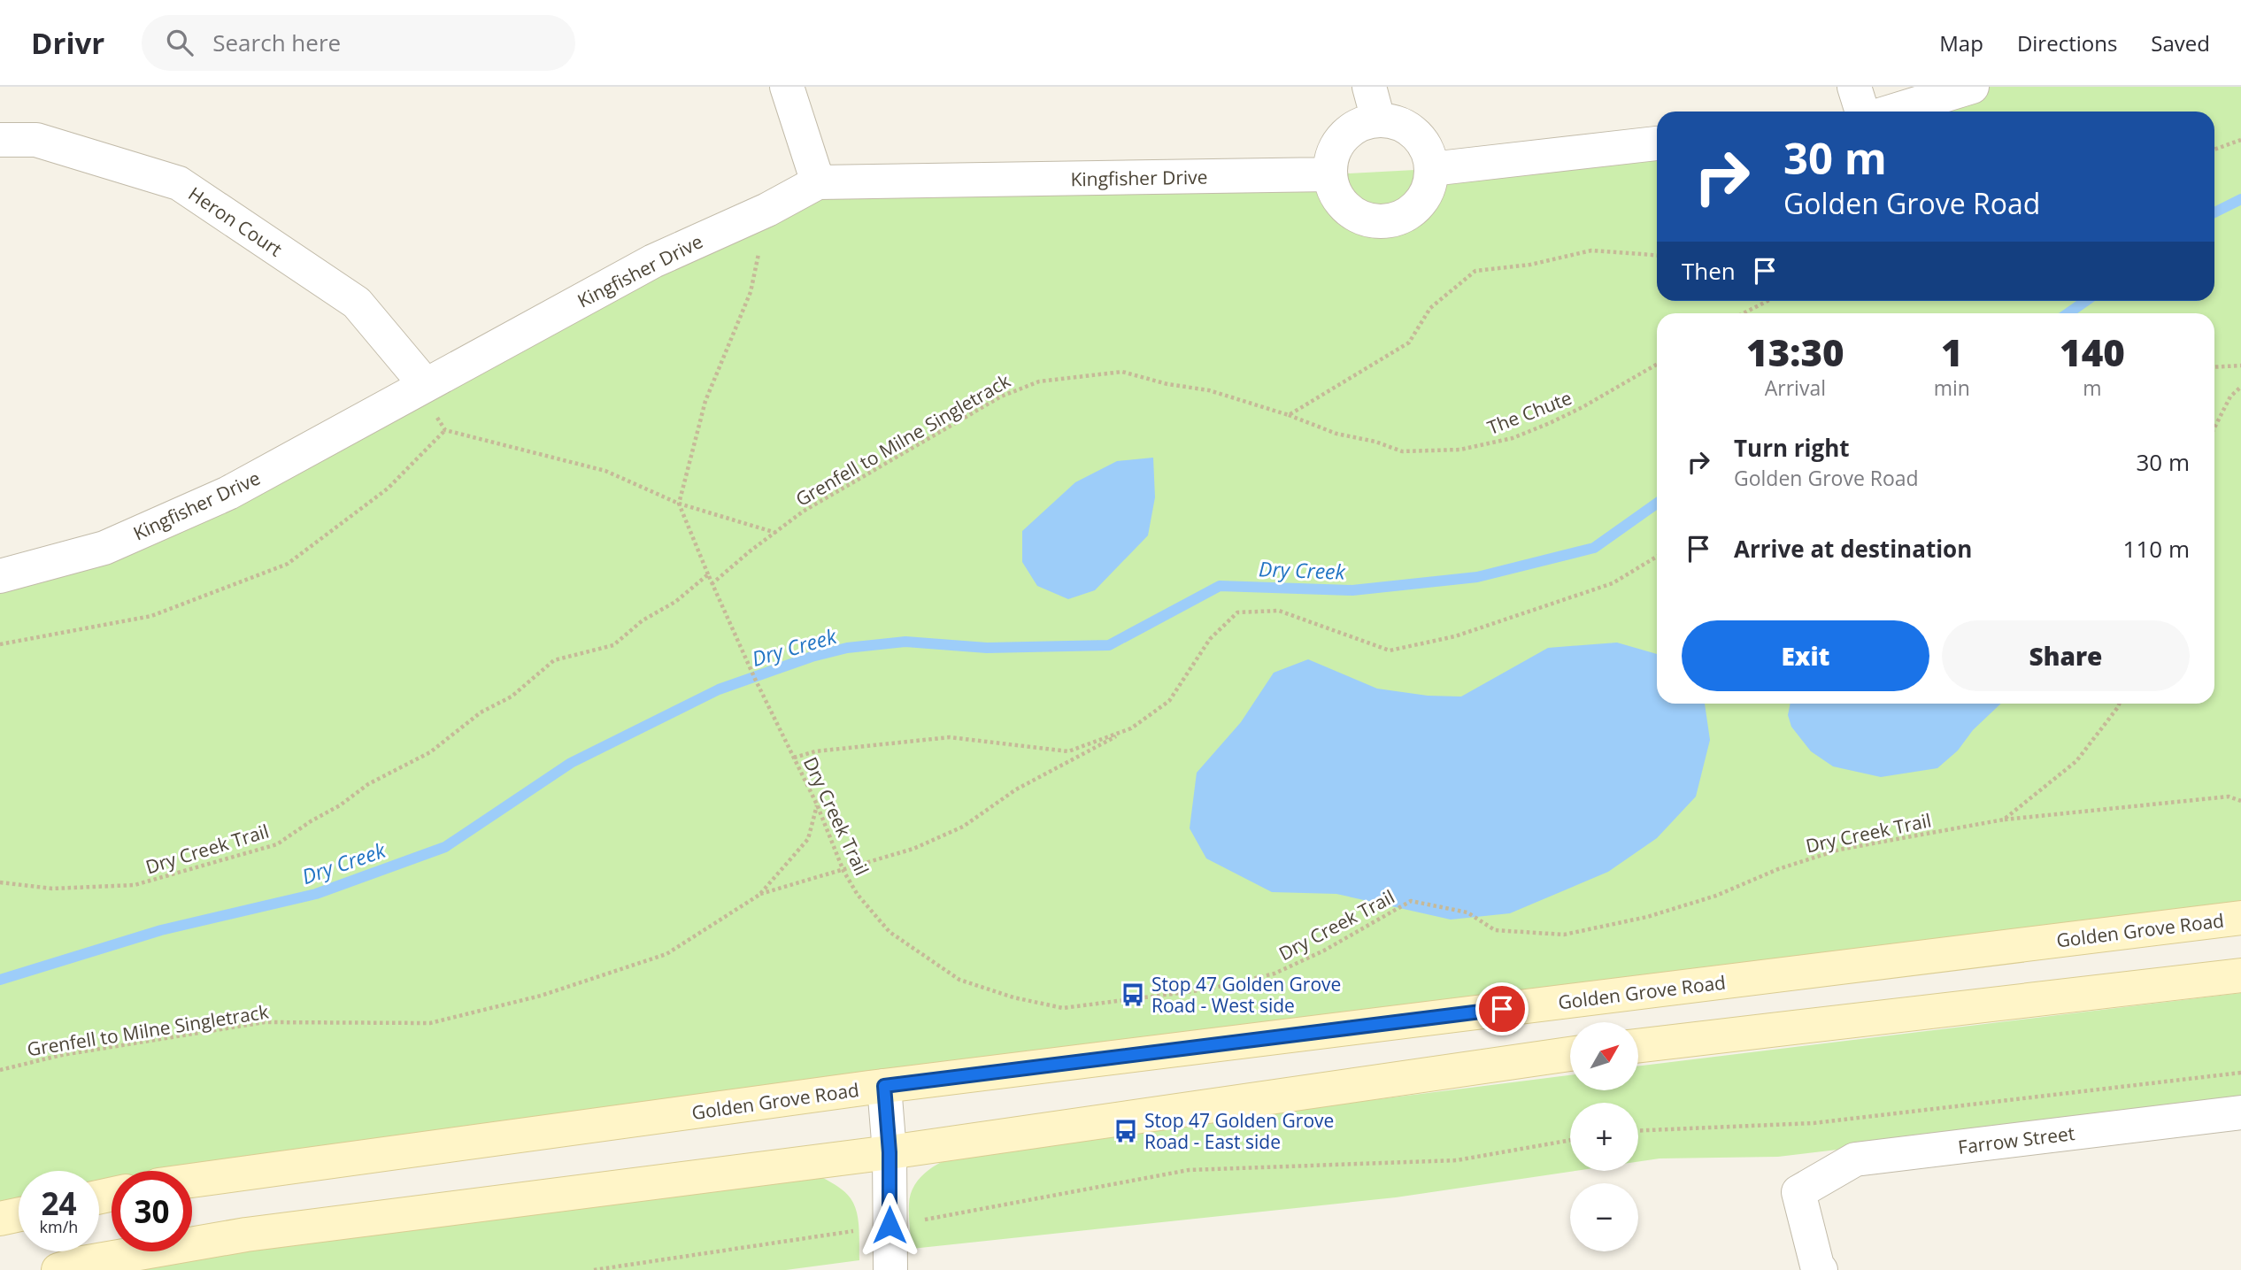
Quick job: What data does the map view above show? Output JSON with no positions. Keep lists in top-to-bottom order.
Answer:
{
  "streets": {
    "main road": ["Golden Grove Road"],
    "street": ["Kingfisher Drive", "Heron Court", "Farrow Street"],
    "path": ["The Chute", "Grenfell to Milne Singletrack", "Dry Creek Trail"]
  },
  "crossings": [
    ["Kingfisher Drive", "Heron Court"],
    ["The Chute", "Grenfell to Milne Singletrack"],
    ["Grenfell to Milne Singletrack", "Dry Creek Trail"]
  ],
  "water": ["Dry Creek"],
  "places": {
    "bus stop": ["Stop 47 Golden Grove Road - West side", "Stop 47 Golden Grove Road - East side"]
  },
  "north": "top right",
  "page": {
    "header": "Drivr",
    "search": "Search here",
    "nav": ["Map", "Directions", "Saved"],
    "turn": ["30 m", "Golden Grove Road"],
    "then": "Then",
    "eta": [
      "13:30",
      "Arrival",
      "1",
      "min",
      "140",
      "m"
    ],
    "list": [
      {
        "name": "Turn right",
        "note": "Golden Grove Road",
        "value": "30 m"
      },
      {
        "name": "Arrive at destination",
        "value": "110 m"
      }
    ],
    "buttons": ["Exit", "Share"],
    "map_buttons": ["+", "−"],
    "speed": "24 km/h",
    "limit": "30"
  }
}
